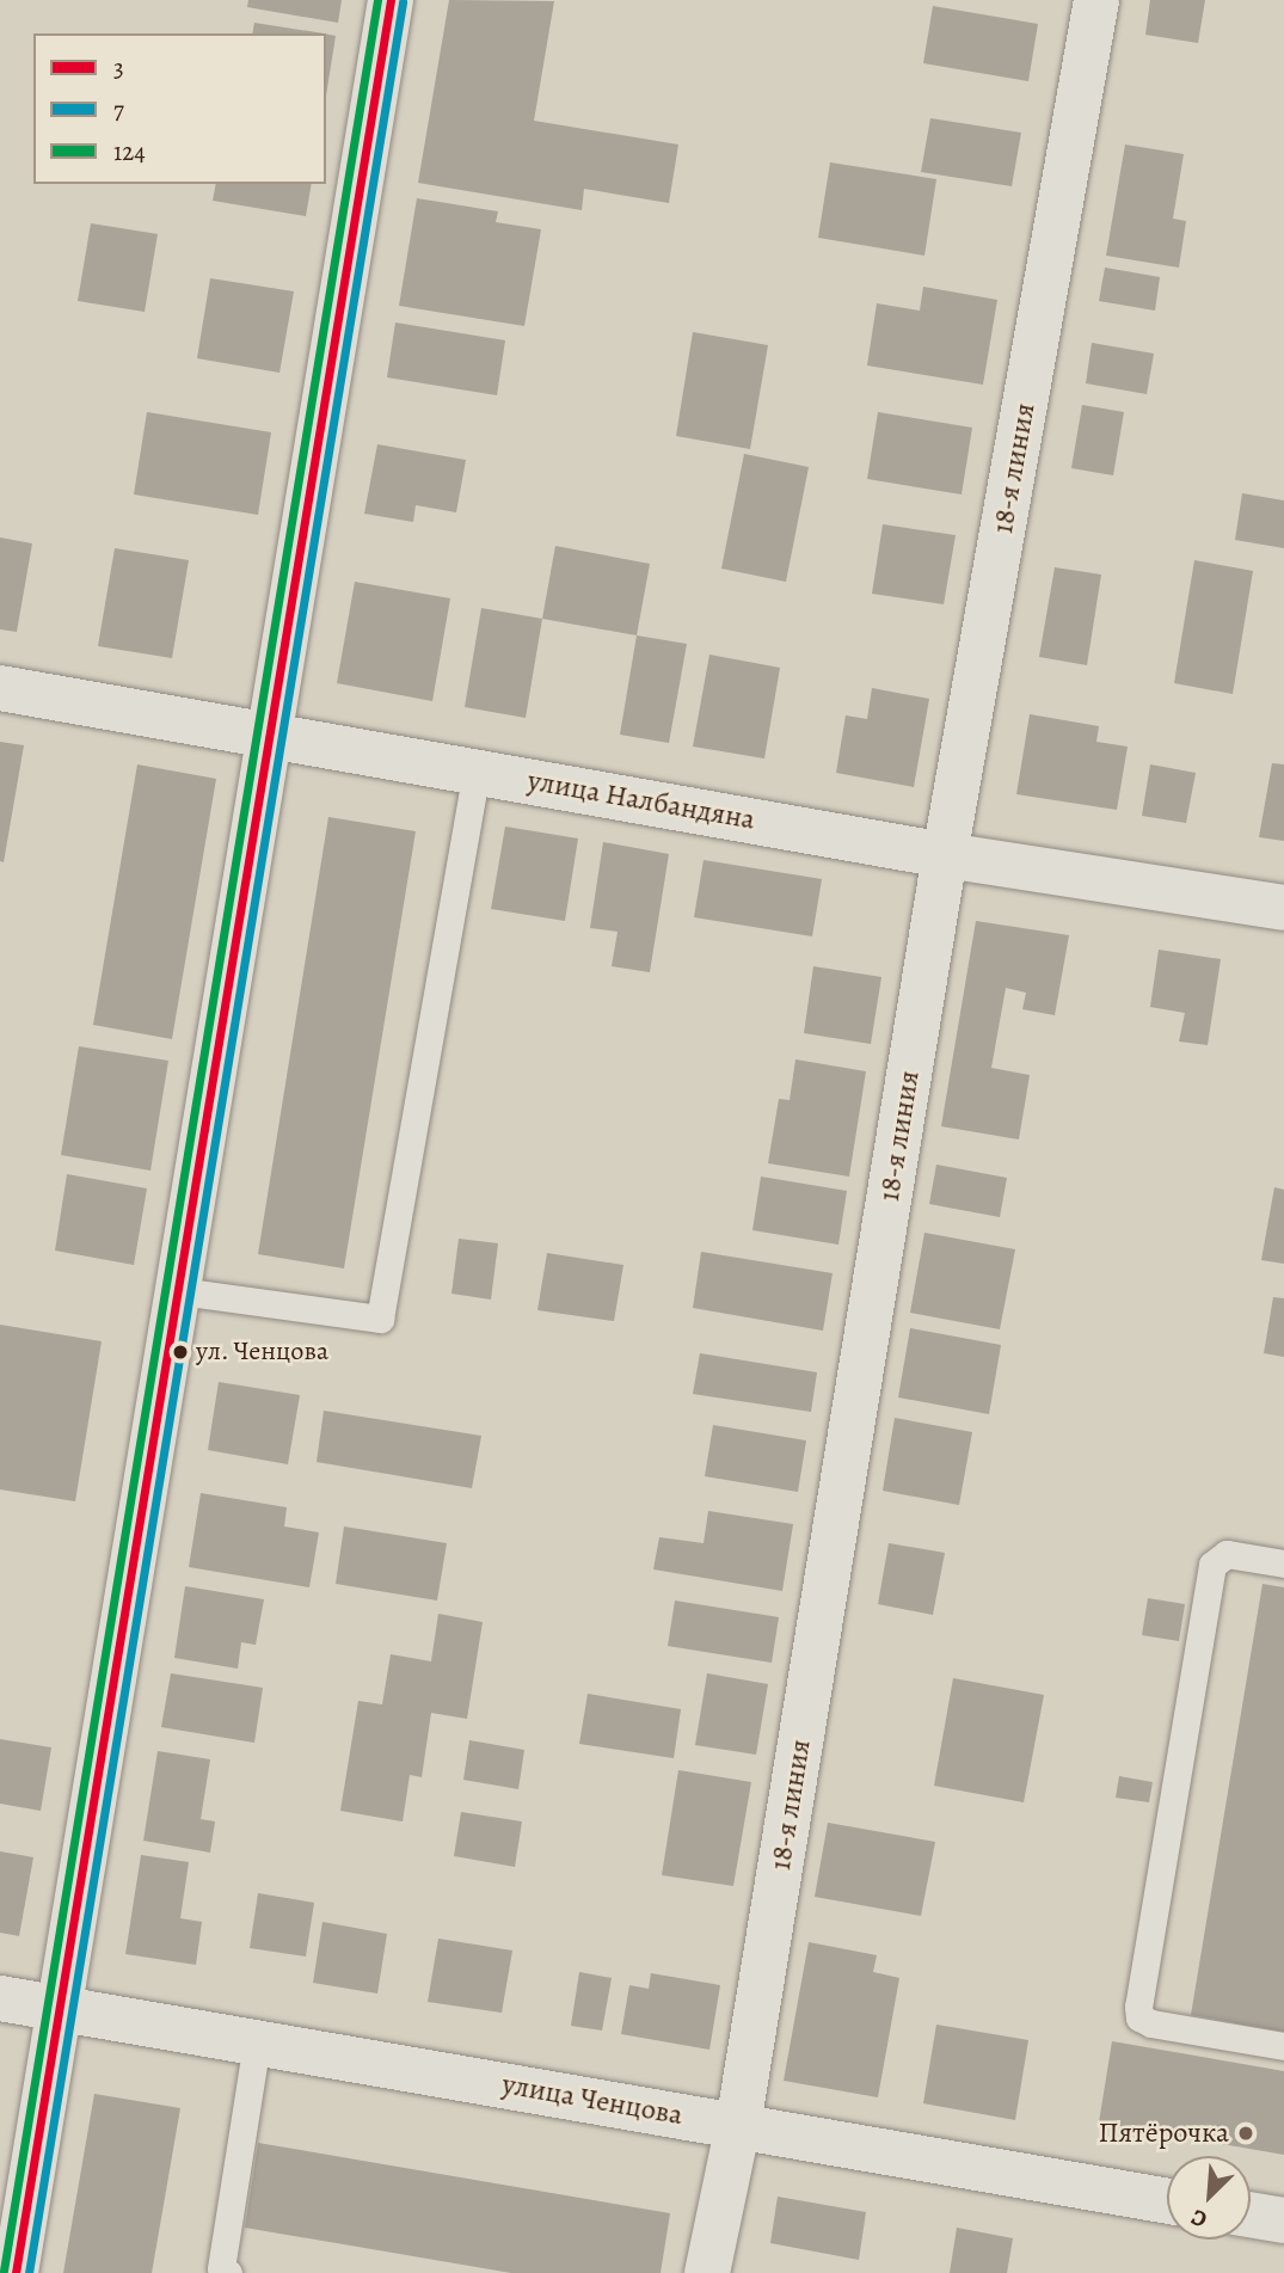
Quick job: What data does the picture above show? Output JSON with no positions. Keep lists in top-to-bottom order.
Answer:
{
  "streets": {
    "street": ["18-я линия", "улица Налбандяна", "улица Ченцова"]
  },
  "crossings": [
    ["18-я линия", "улица Налбандяна"],
    ["18-я линия", "улица Ченцова"]
  ],
  "places": ["ул. Ченцова", "Пятёрочка"],
  "lines": ["transit line 3", "transit line 124", "transit line 7"],
  "legend": ["3", "7", "124"],
  "north": "bottom left"
}
